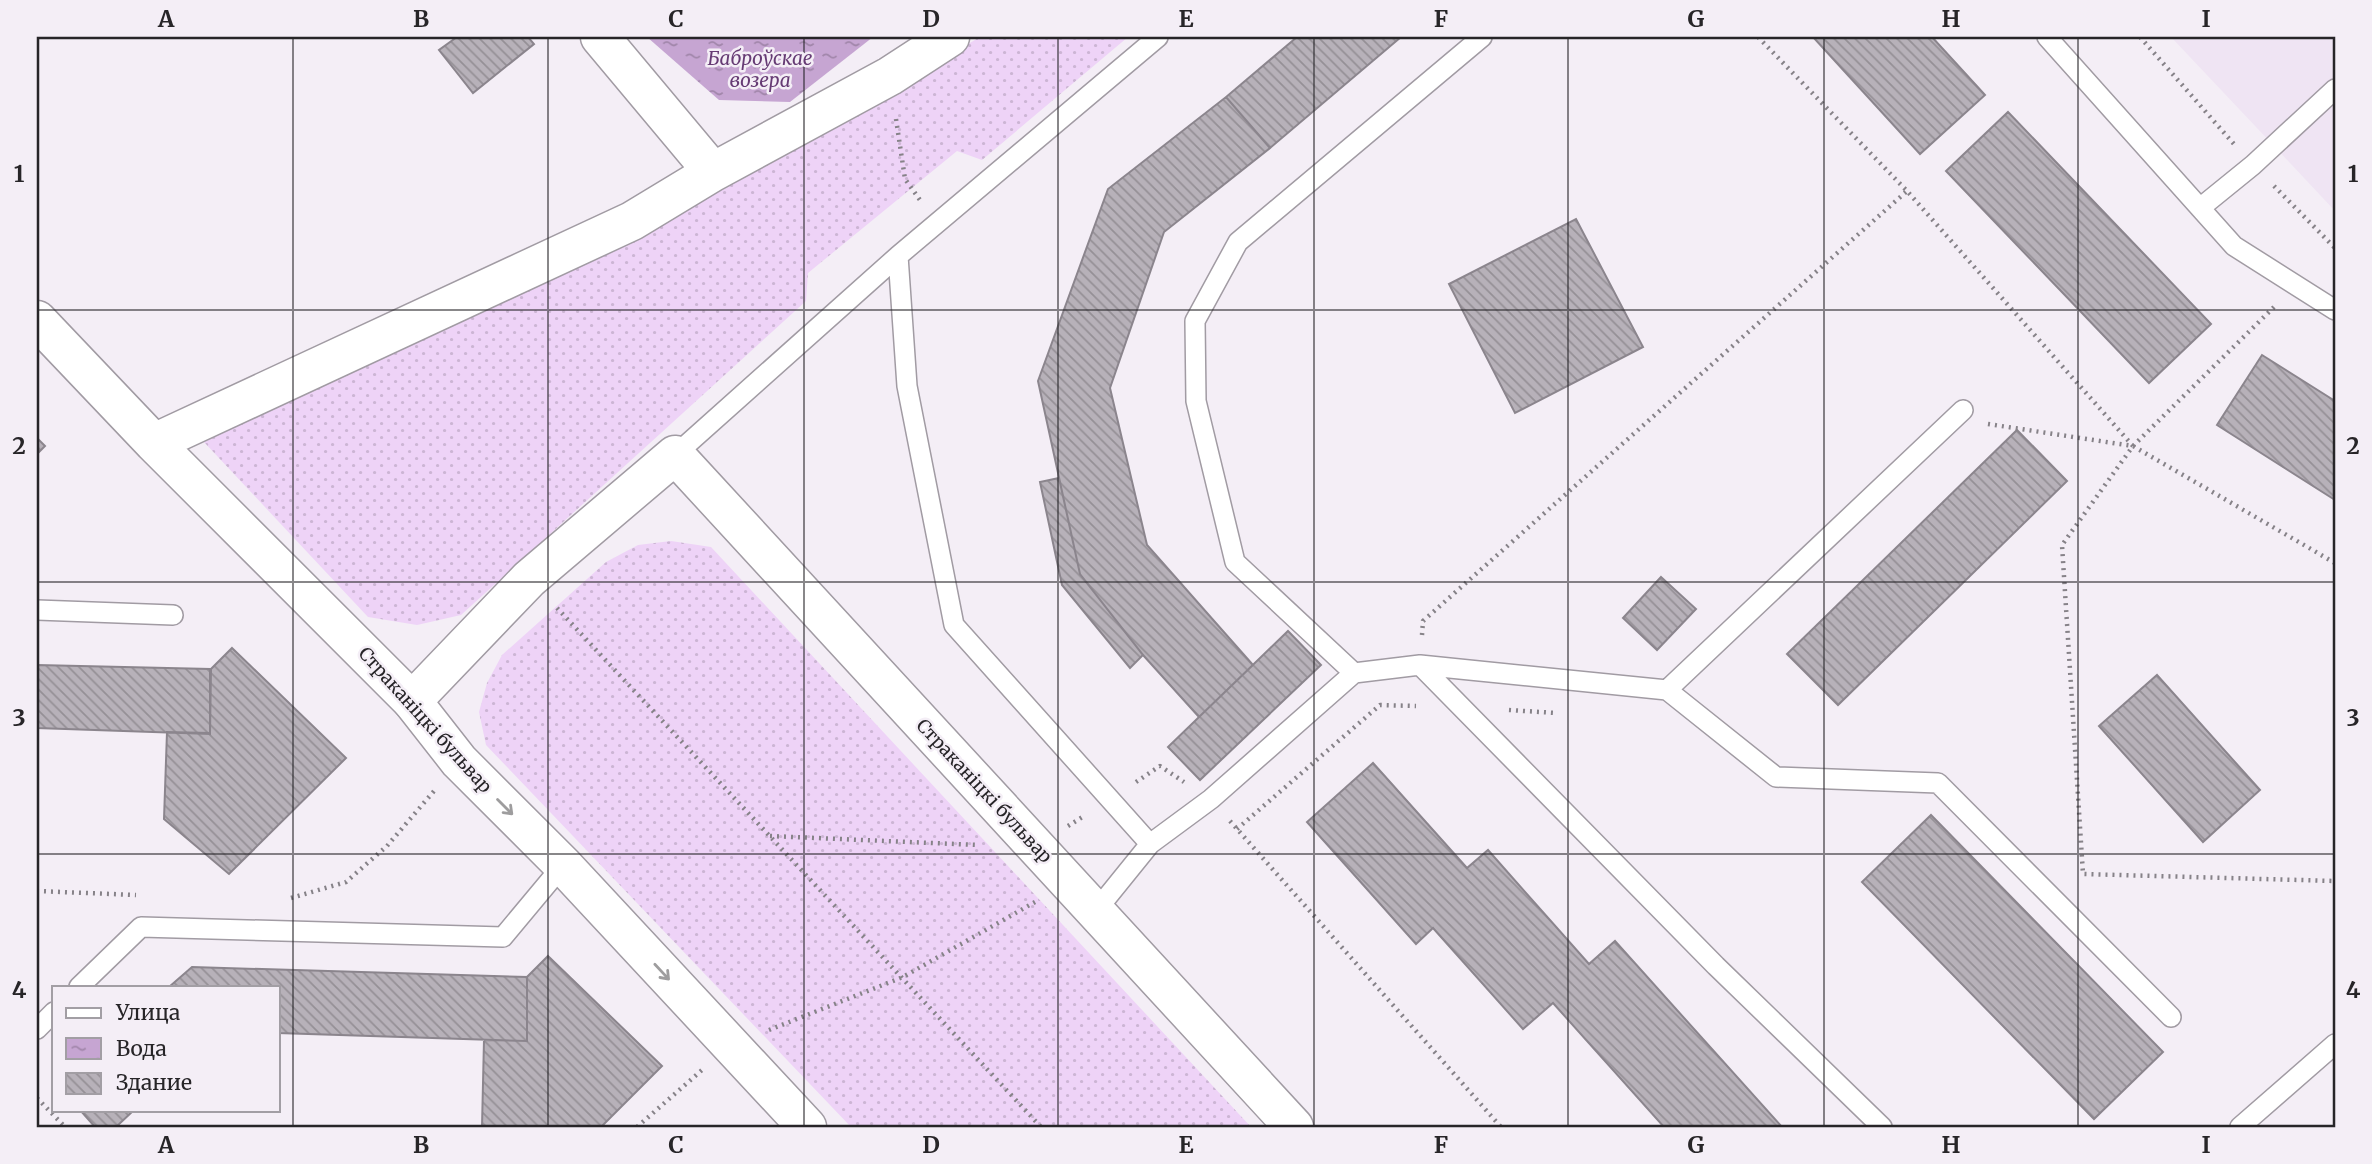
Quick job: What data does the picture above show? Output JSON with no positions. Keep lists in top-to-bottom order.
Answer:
{
  "streets": {
    "street": ["Страканіцкі бульвар"]
  },
  "water": ["Баброўскае возера"],
  "legend": ["Улица", "Вода", "Здание"],
  "grid": {
    "columns": [
      "A",
      "B",
      "C",
      "D",
      "E",
      "F",
      "G",
      "H",
      "I"
    ],
    "rows": [
      "1",
      "2",
      "3",
      "4"
    ]
  }
}
